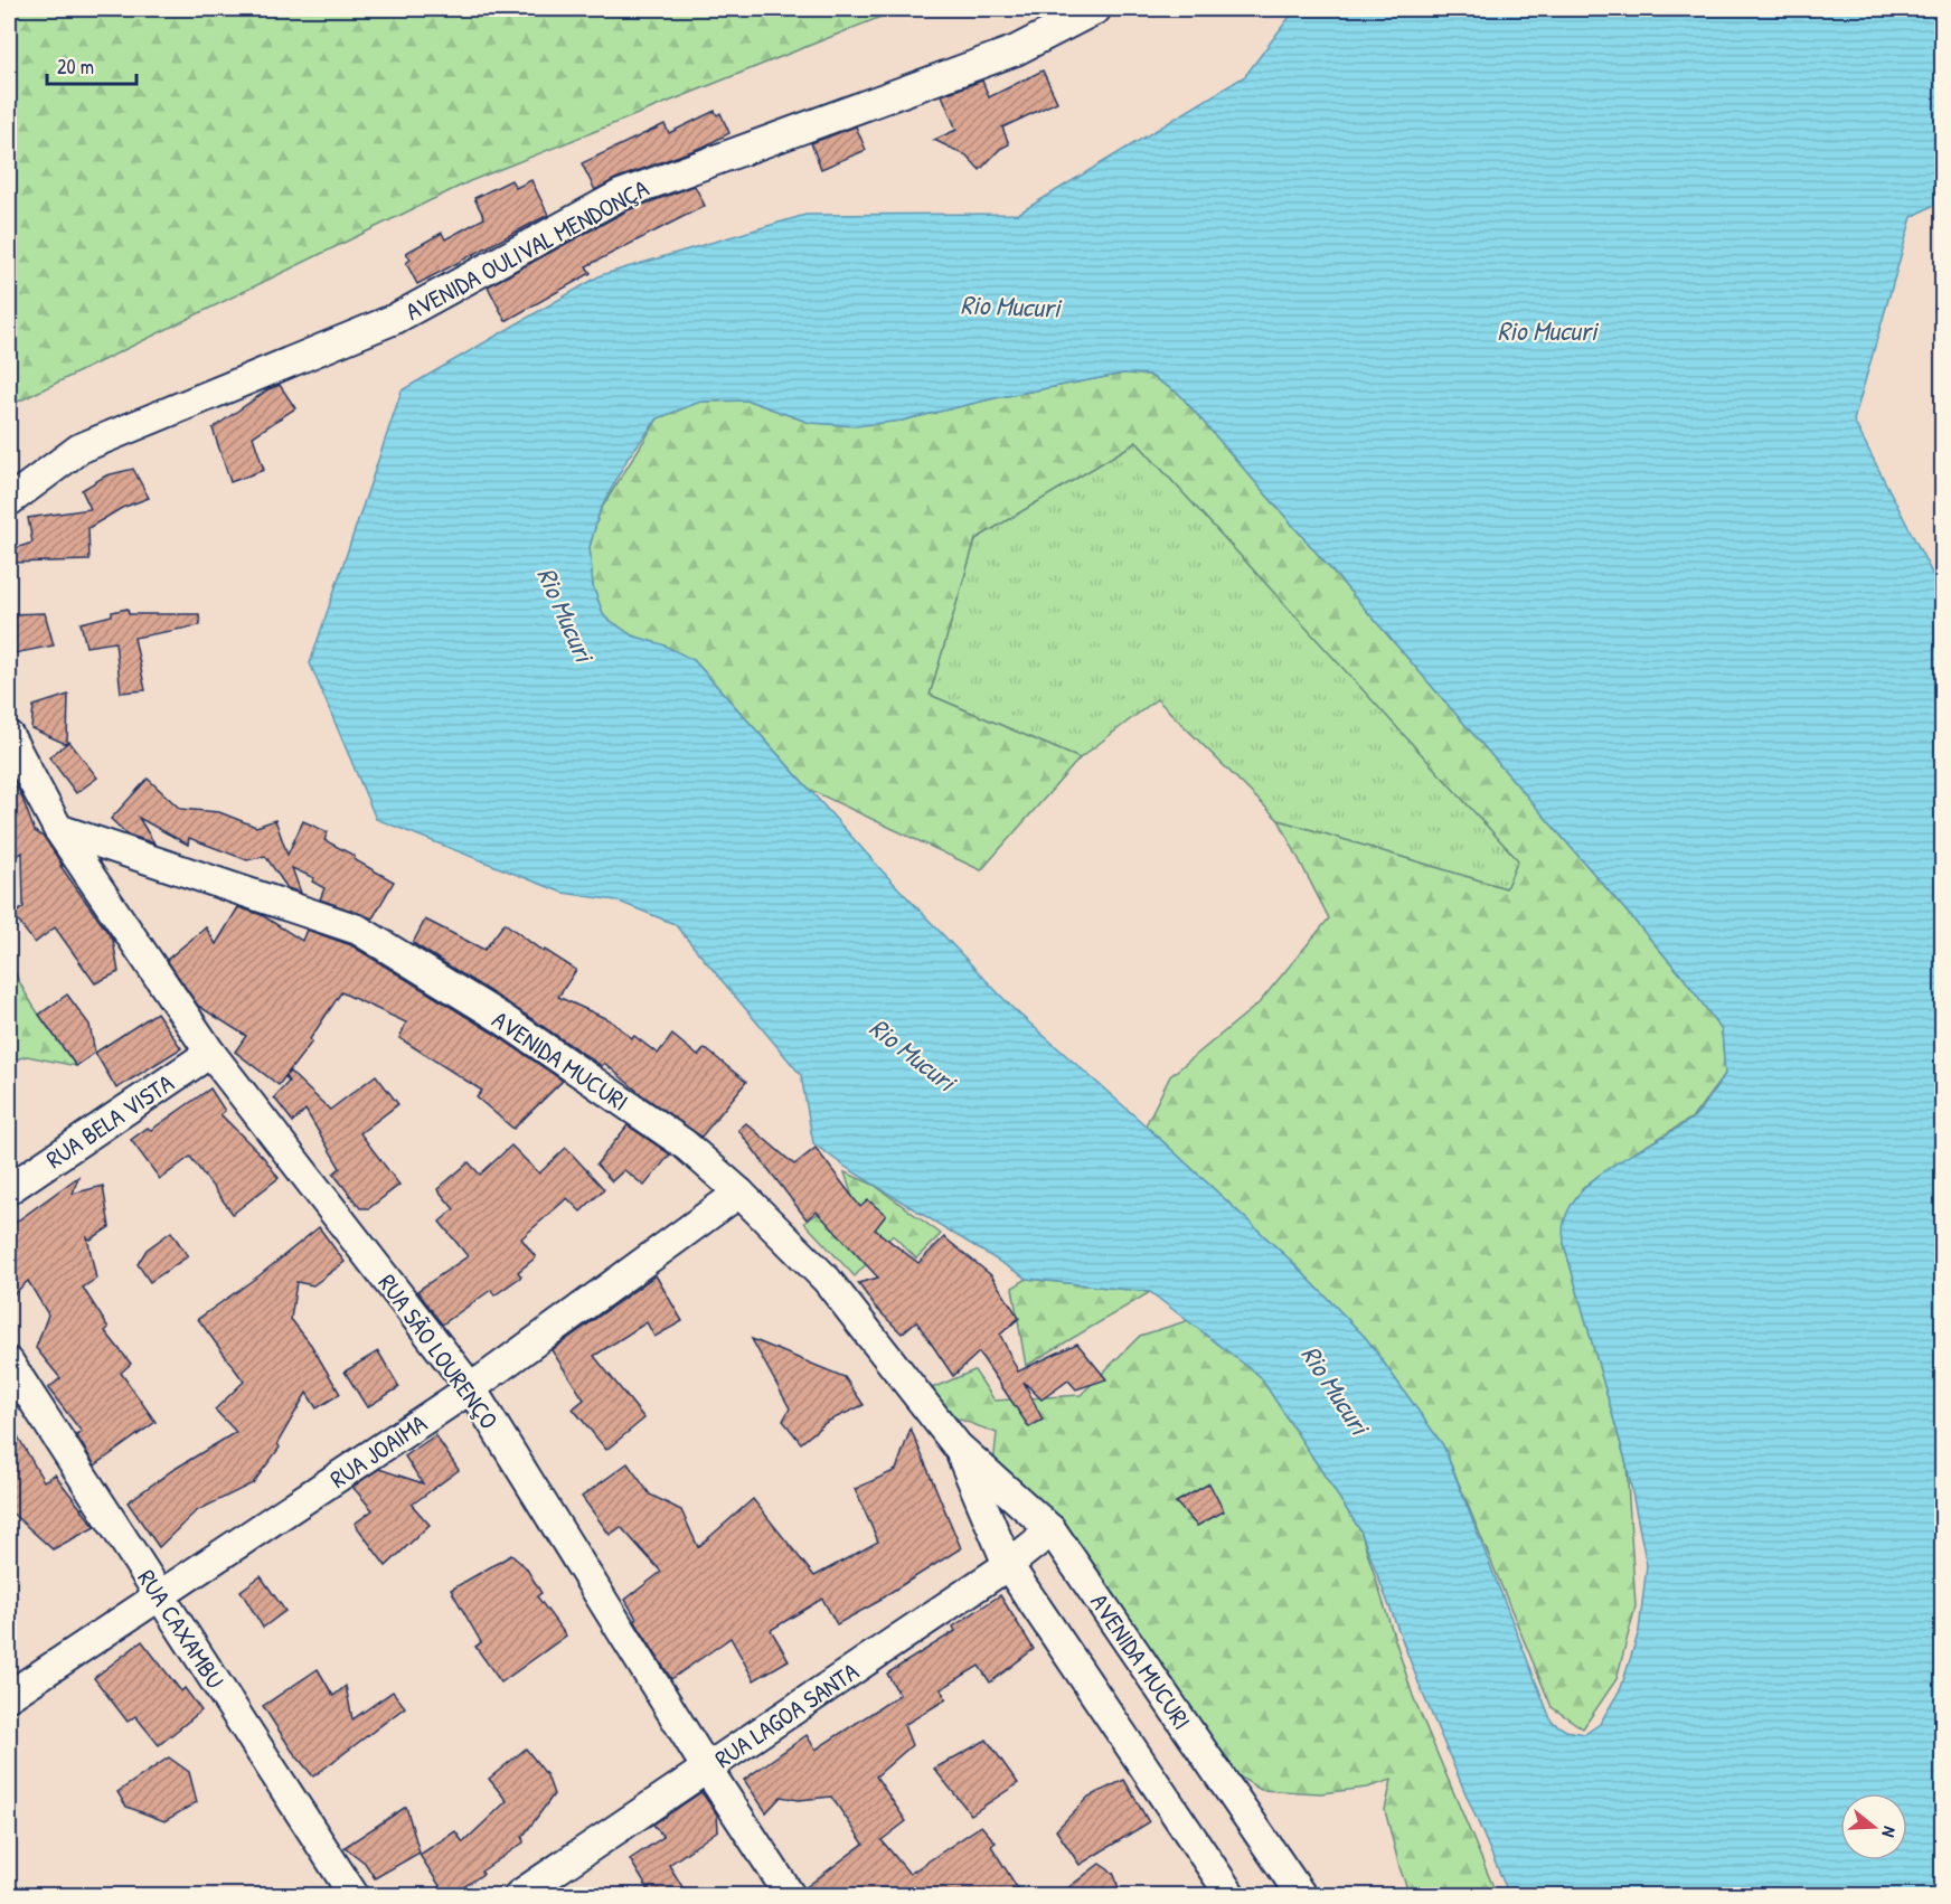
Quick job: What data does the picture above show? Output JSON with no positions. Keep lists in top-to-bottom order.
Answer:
{
  "streets": {
    "street": [
      "AVENIDA OULIVAL MENDONÇA",
      "AVENIDA MUCURI",
      "RUA BELA VISTA",
      "RUA SÃO LOURENÇO",
      "RUA JOAIMA",
      "RUA CAXAMBU",
      "RUA LAGOA SANTA"
    ]
  },
  "crossings": [
    ["AVENIDA MUCURI", "RUA SÃO LOURENÇO"],
    ["AVENIDA MUCURI", "RUA JOAIMA"],
    ["AVENIDA MUCURI", "RUA LAGOA SANTA"],
    ["RUA BELA VISTA", "RUA SÃO LOURENÇO"],
    ["RUA SÃO LOURENÇO", "RUA JOAIMA"],
    ["RUA SÃO LOURENÇO", "RUA LAGOA SANTA"],
    ["RUA JOAIMA", "RUA CAXAMBU"]
  ],
  "water": ["Rio Mucuri"],
  "scale_bar": "20 m",
  "north": "right"
}
